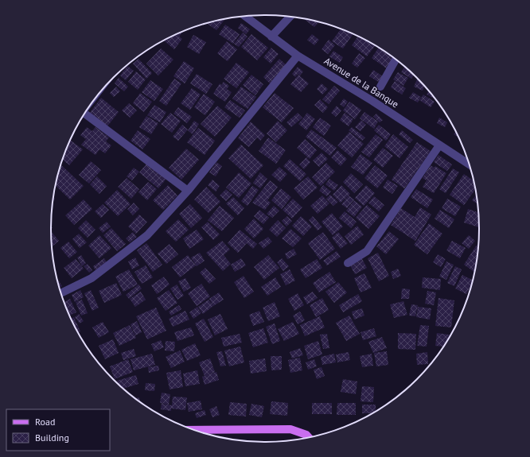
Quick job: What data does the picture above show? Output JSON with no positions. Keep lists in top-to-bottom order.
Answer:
{
  "streets": {
    "street": ["Avenue de la Banque"]
  },
  "legend": ["Road", "Building"]
}
